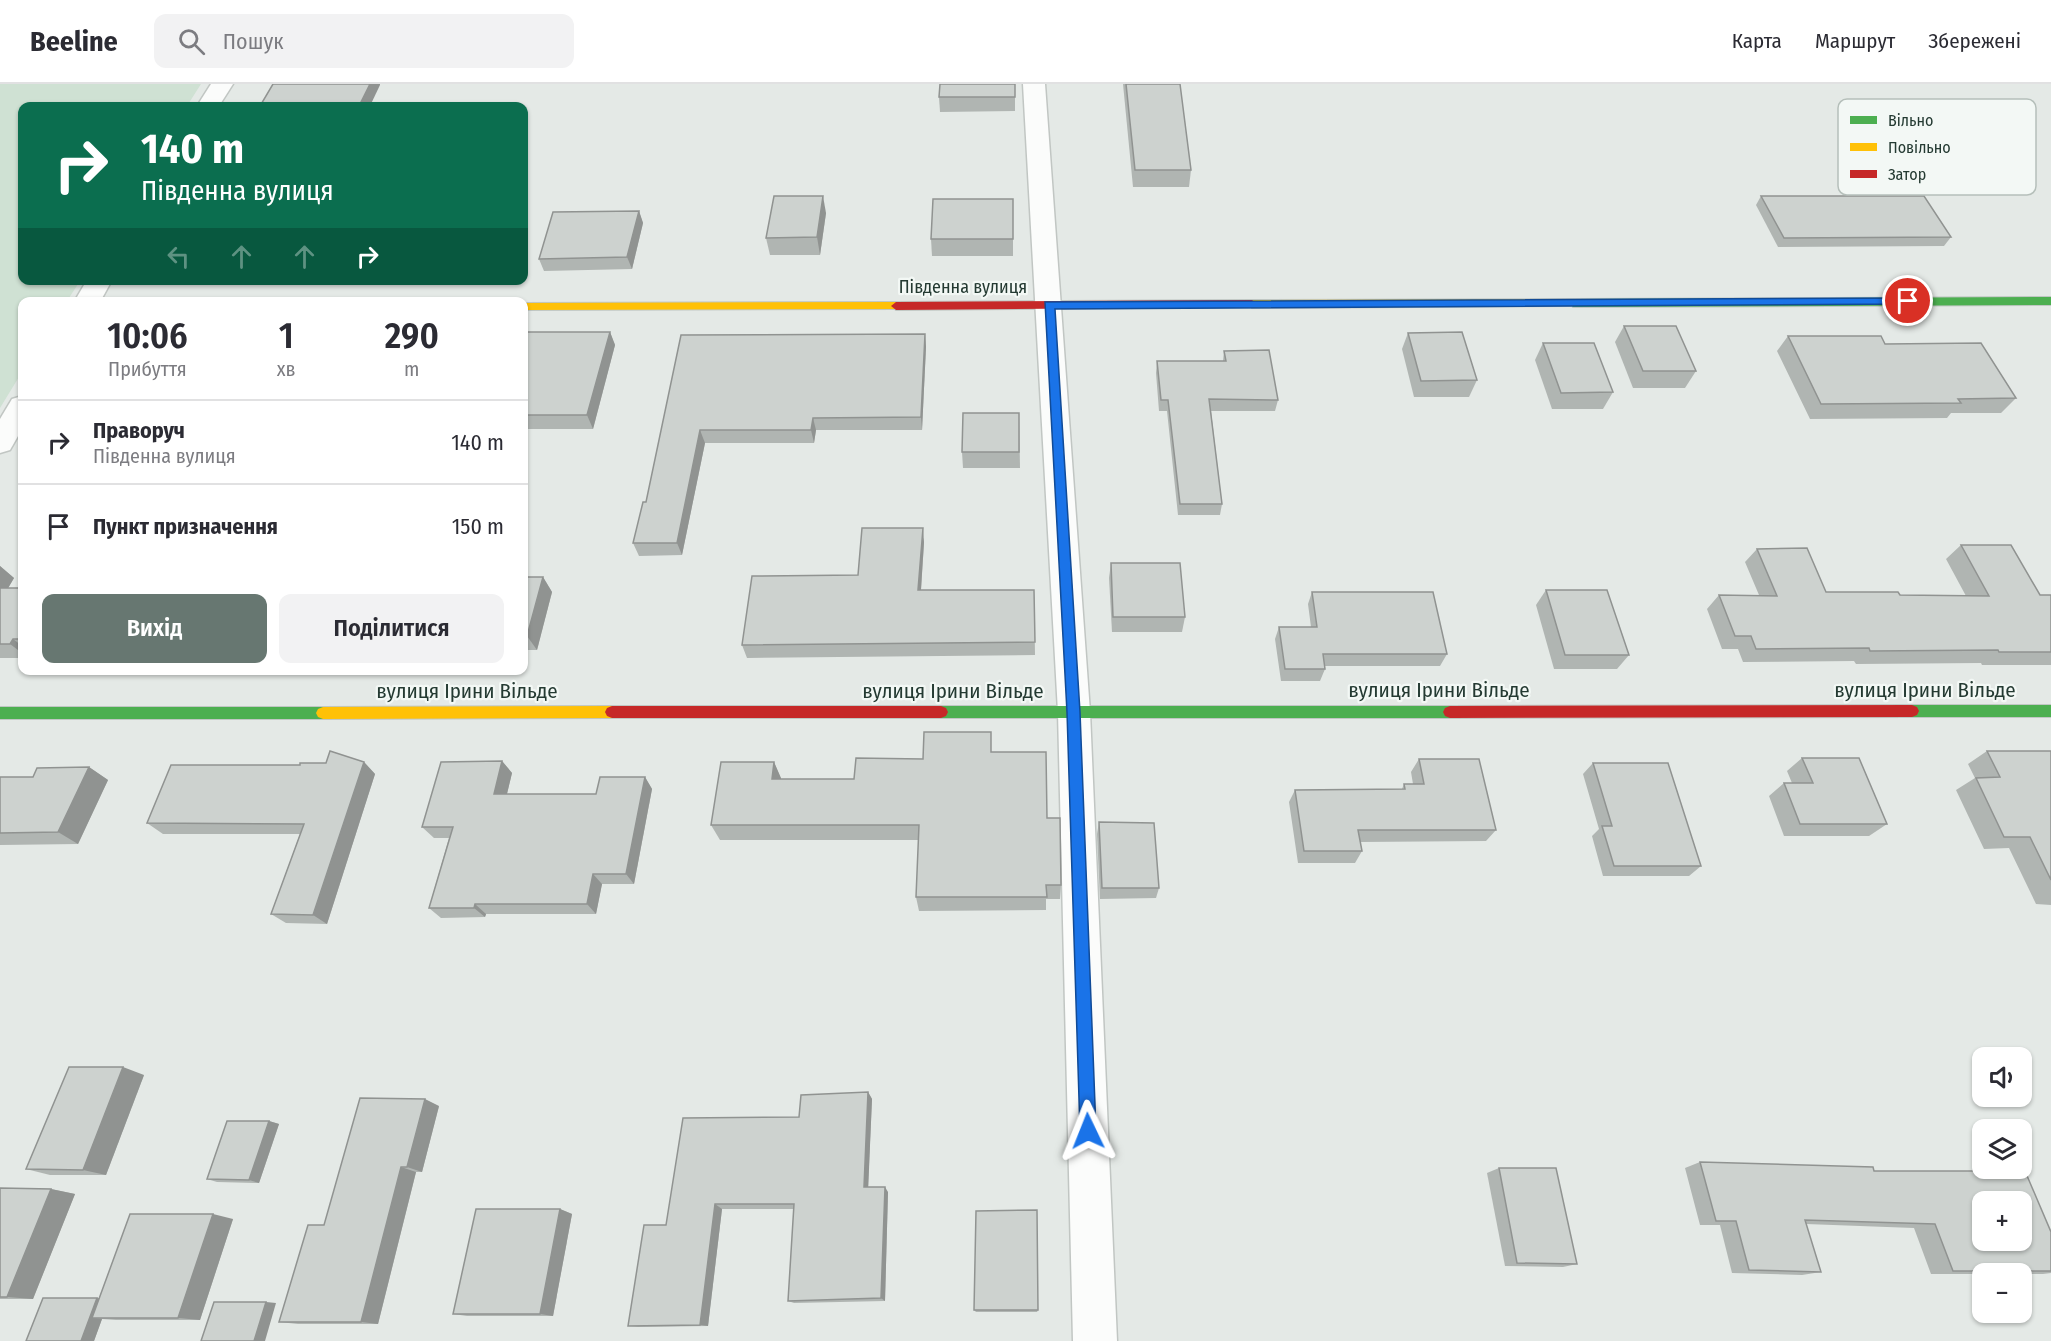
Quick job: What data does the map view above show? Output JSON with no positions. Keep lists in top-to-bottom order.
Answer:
{
  "streets": {
    "street": ["Південна вулиця", "вулиця Ірини Вільде"]
  },
  "legend": ["Вільно", "Повільно", "Затор"],
  "page": {
    "header": "Beeline",
    "search": "Пошук",
    "nav": ["Карта", "Маршрут", "Збережені"],
    "turn": ["140 m", "Південна вулиця"],
    "eta": [
      "10:06",
      "Прибуття",
      "1",
      "хв",
      "290",
      "m"
    ],
    "list": [
      {
        "name": "Праворуч",
        "note": "Південна вулиця",
        "value": "140 m"
      },
      {
        "name": "Пункт призначення",
        "value": "150 m"
      }
    ],
    "buttons": ["Вихід", "Поділитися"],
    "map_buttons": ["+", "−"]
  }
}
